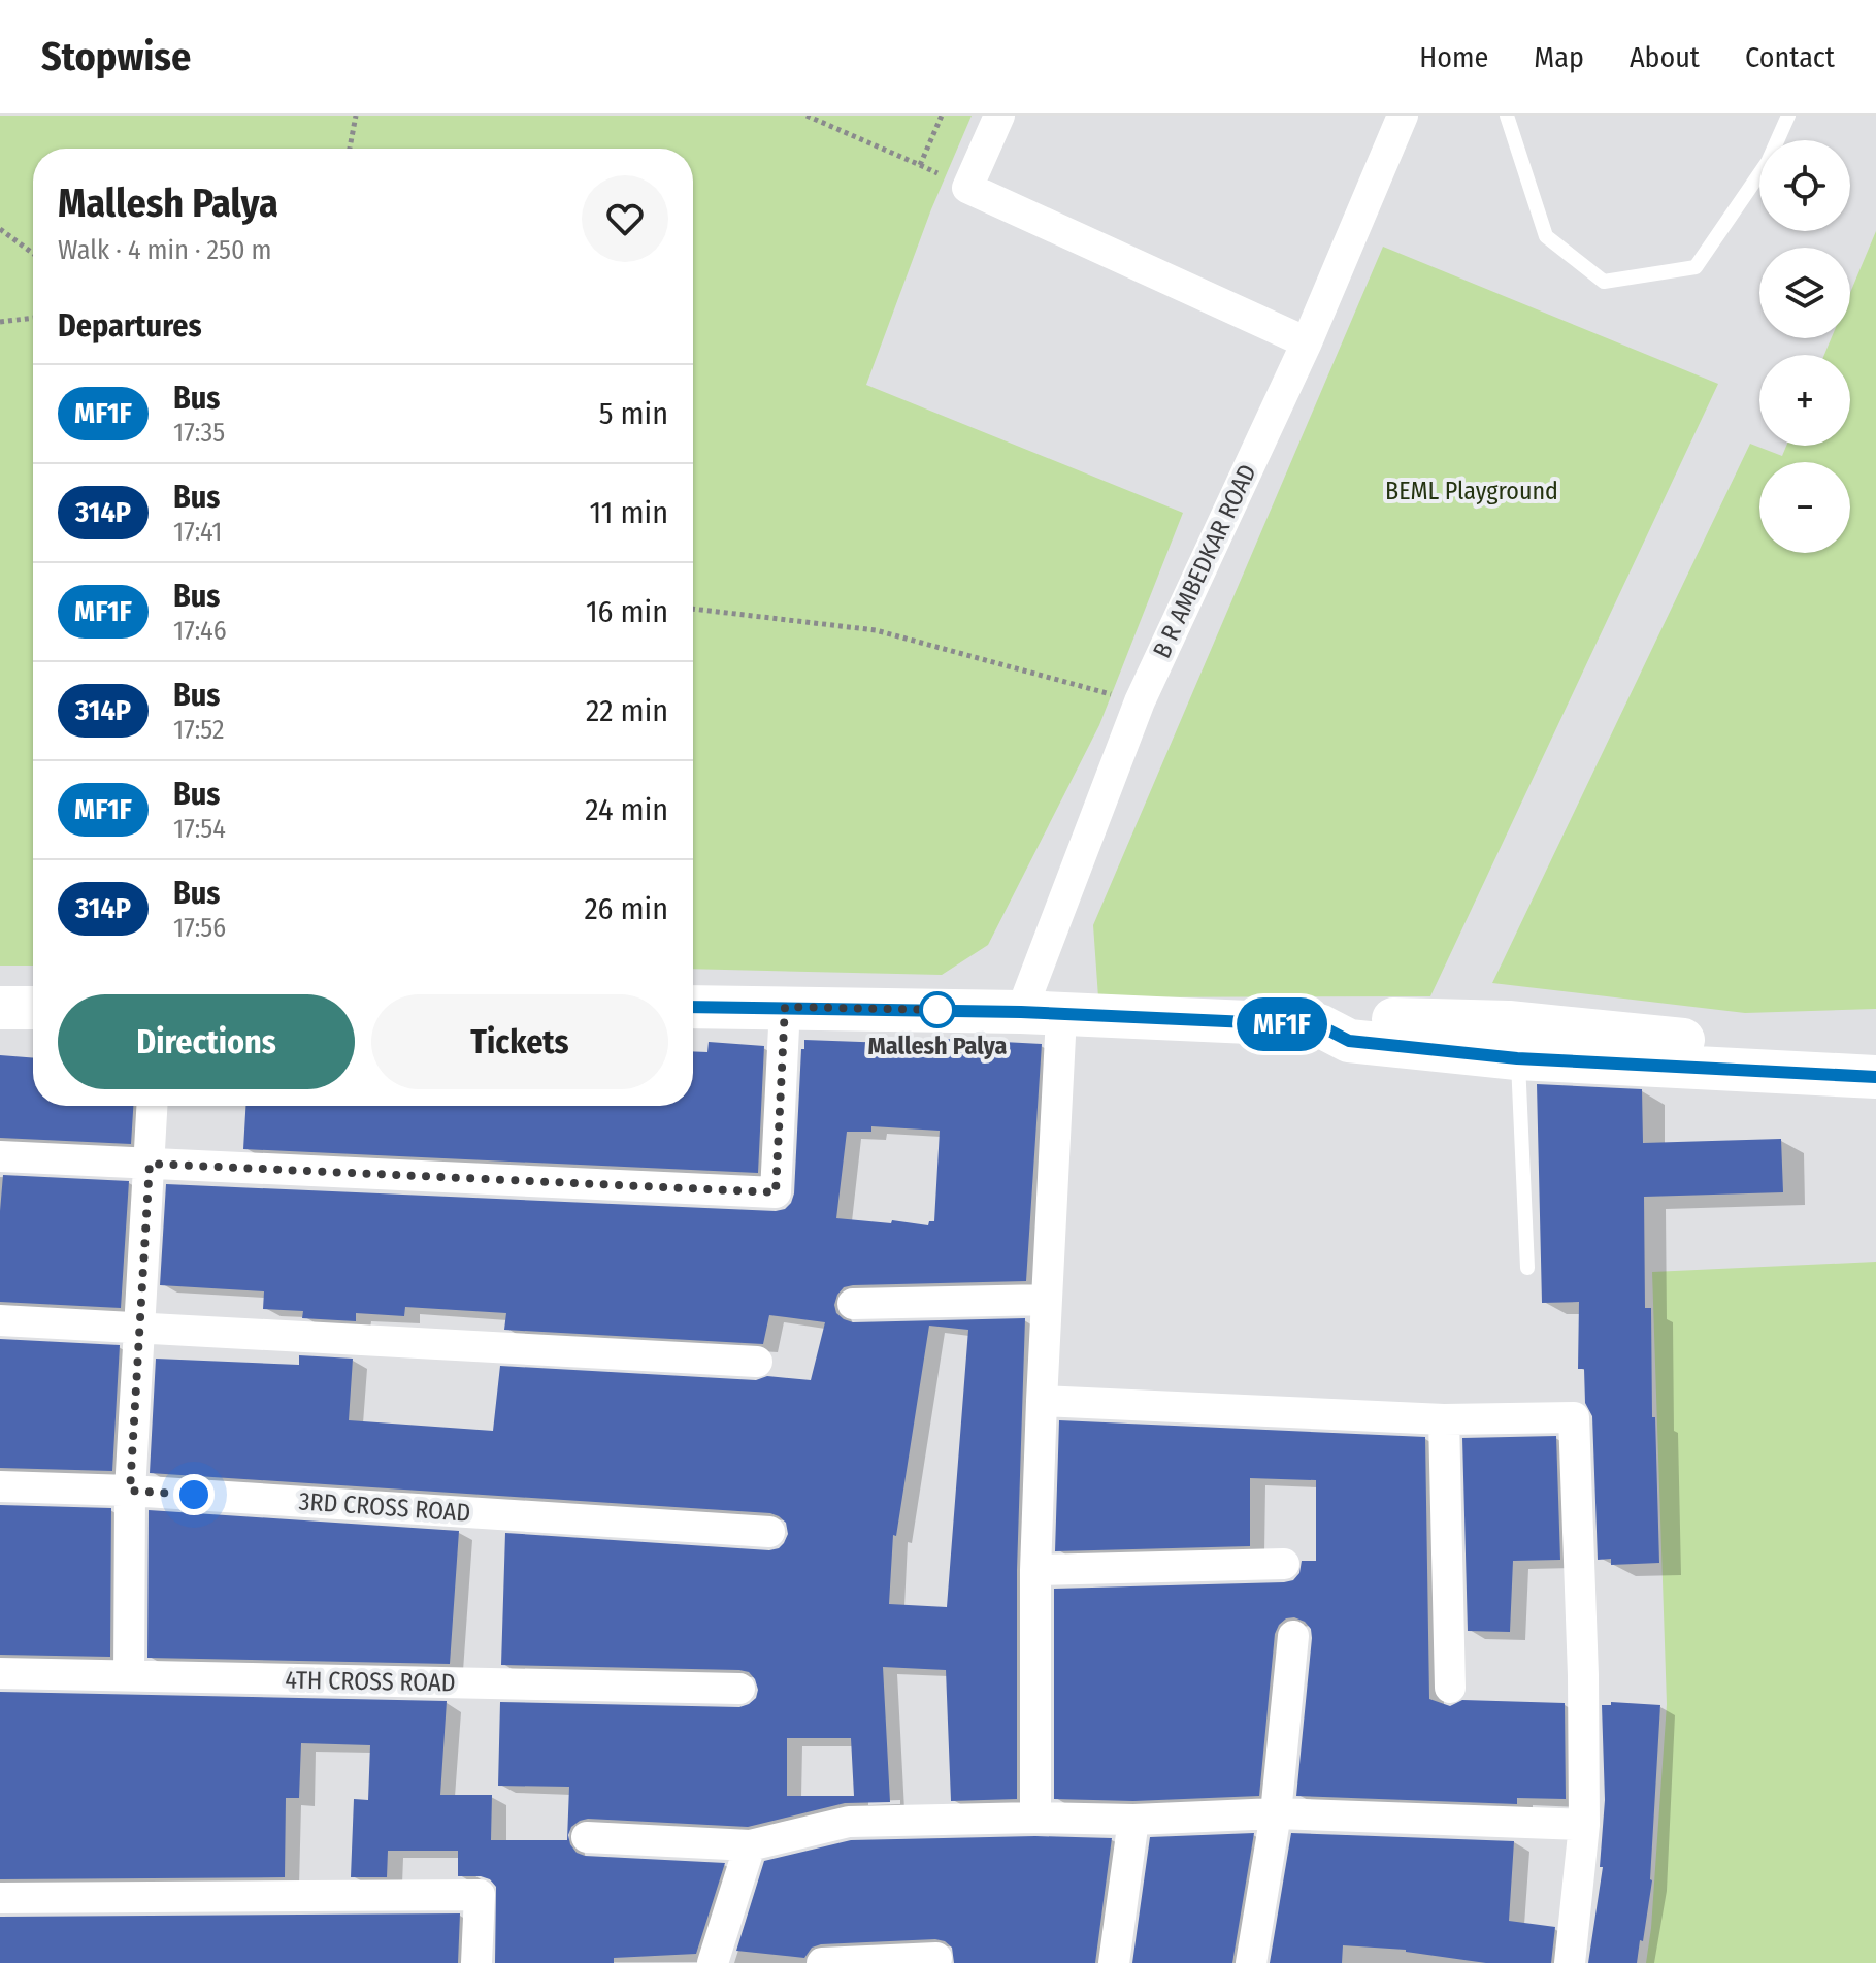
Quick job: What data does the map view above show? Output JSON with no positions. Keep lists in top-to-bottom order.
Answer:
{
  "streets": {
    "street": ["B R AMBEDKAR ROAD", "3RD CROSS ROAD", "4TH CROSS ROAD"]
  },
  "parks": ["BEML Playground"],
  "places": ["Mallesh Palya"],
  "lines": ["bus line MF1F"],
  "page": {
    "header": "Stopwise",
    "nav": [
      "Home",
      "Map",
      "About",
      "Contact"
    ],
    "on_map": "MF1F",
    "map_buttons": ["+", "−"],
    "heading": [
      ["Mallesh Palya", "Walk · 4 min · 250 m"],
      "Departures"
    ],
    "list": [
      {
        "mark": "MF1F",
        "name": "Bus",
        "note": "17:35",
        "value": "5 min"
      },
      {
        "mark": "314P",
        "name": "Bus",
        "note": "17:41",
        "value": "11 min"
      },
      {
        "mark": "MF1F",
        "name": "Bus",
        "note": "17:46",
        "value": "16 min"
      },
      {
        "mark": "314P",
        "name": "Bus",
        "note": "17:52",
        "value": "22 min"
      },
      {
        "mark": "MF1F",
        "name": "Bus",
        "note": "17:54",
        "value": "24 min"
      },
      {
        "mark": "314P",
        "name": "Bus",
        "note": "17:56",
        "value": "26 min"
      }
    ],
    "buttons": ["Directions", "Tickets"]
  }
}
